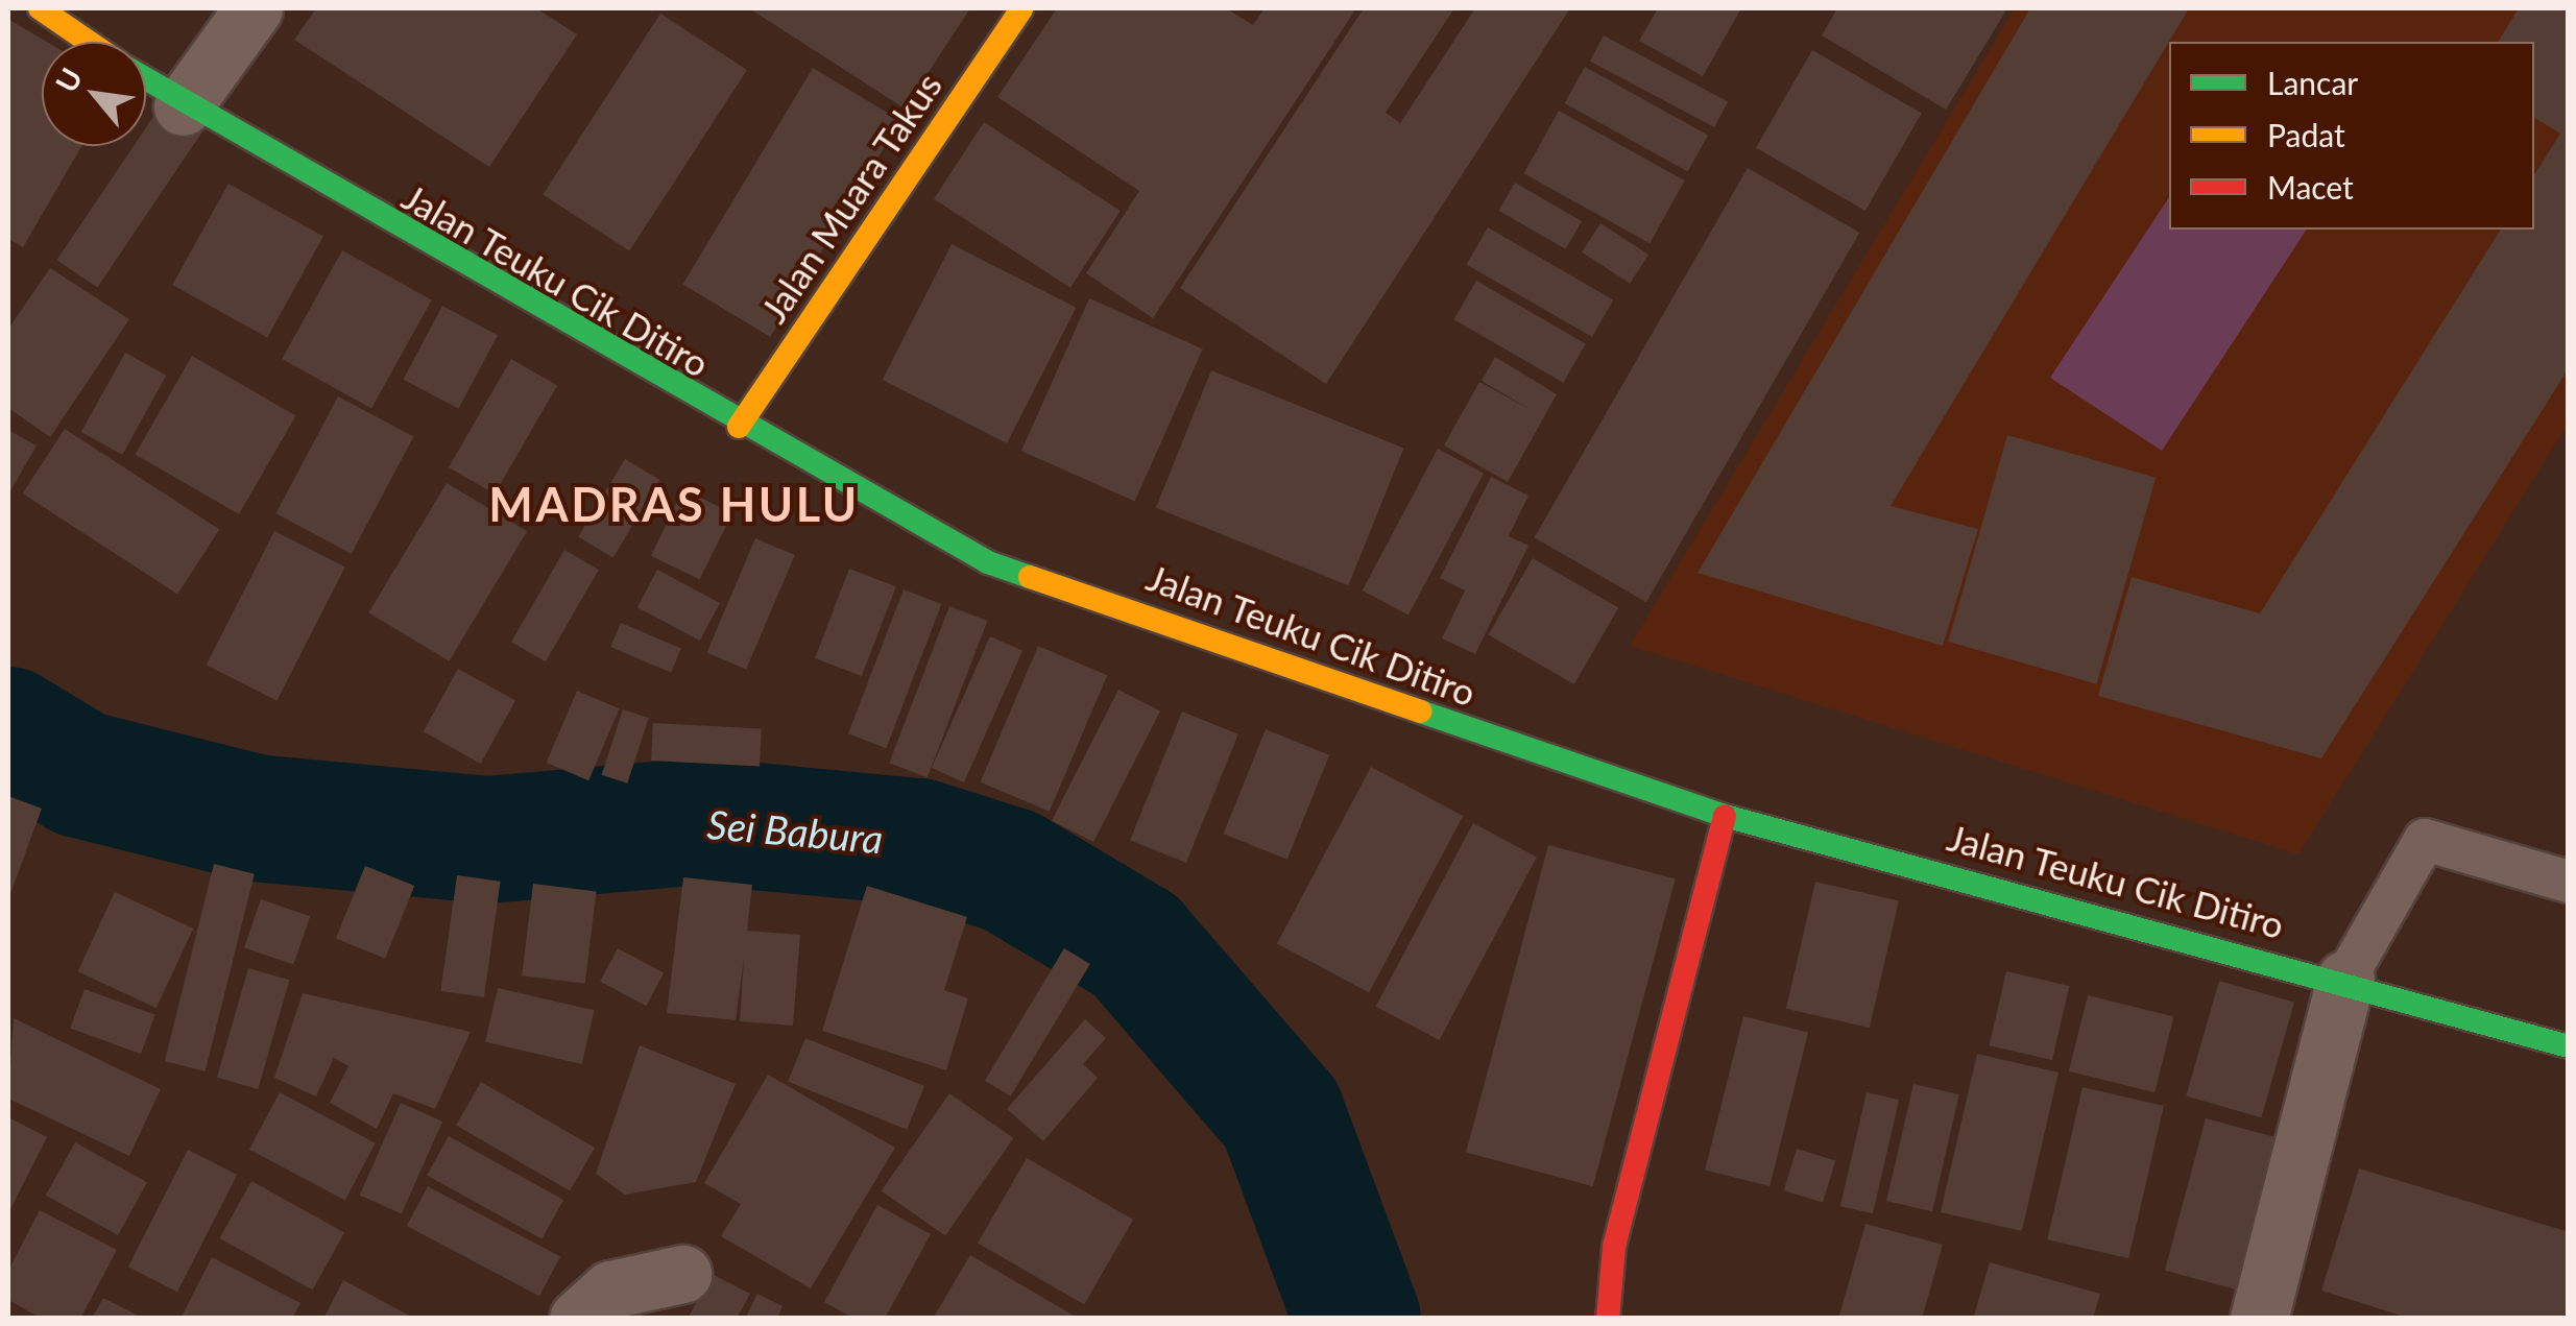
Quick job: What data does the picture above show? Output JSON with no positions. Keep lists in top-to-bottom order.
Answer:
{
  "streets": {
    "street": ["Jalan Muara Takus", "Jalan Teuku Cik Ditiro"]
  },
  "crossings": [
    ["Jalan Muara Takus", "Jalan Teuku Cik Ditiro"]
  ],
  "districts": ["MADRAS HULU"],
  "water": ["Sei Babura"],
  "legend": ["Lancar", "Padat", "Macet"],
  "north": "top left"
}
